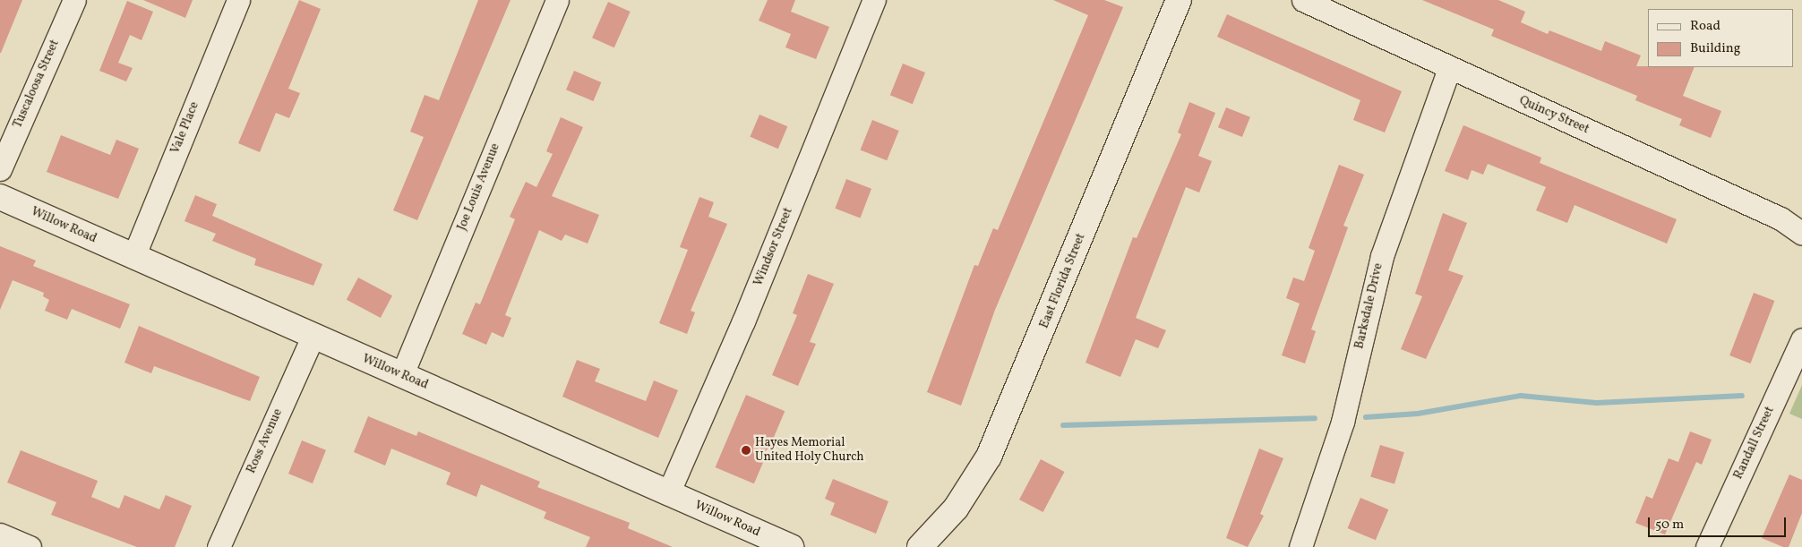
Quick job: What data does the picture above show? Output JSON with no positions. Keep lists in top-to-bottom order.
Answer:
{
  "streets": {
    "street": [
      "Tuscaloosa Street",
      "Quincy Street",
      "Vale Place",
      "Joe Louis Avenue",
      "Willow Road",
      "Windsor Street",
      "East Florida Street",
      "Barksdale Drive",
      "Ross Avenue",
      "Randall Street"
    ]
  },
  "crossings": [
    ["Quincy Street", "Barksdale Drive"],
    ["Vale Place", "Willow Road"],
    ["Joe Louis Avenue", "Willow Road"],
    ["Willow Road", "Windsor Street"],
    ["Willow Road", "Ross Avenue"]
  ],
  "places": ["Hayes Memorial United Holy Church"],
  "legend": ["Road", "Building"],
  "scale_bar": "50 m"
}
